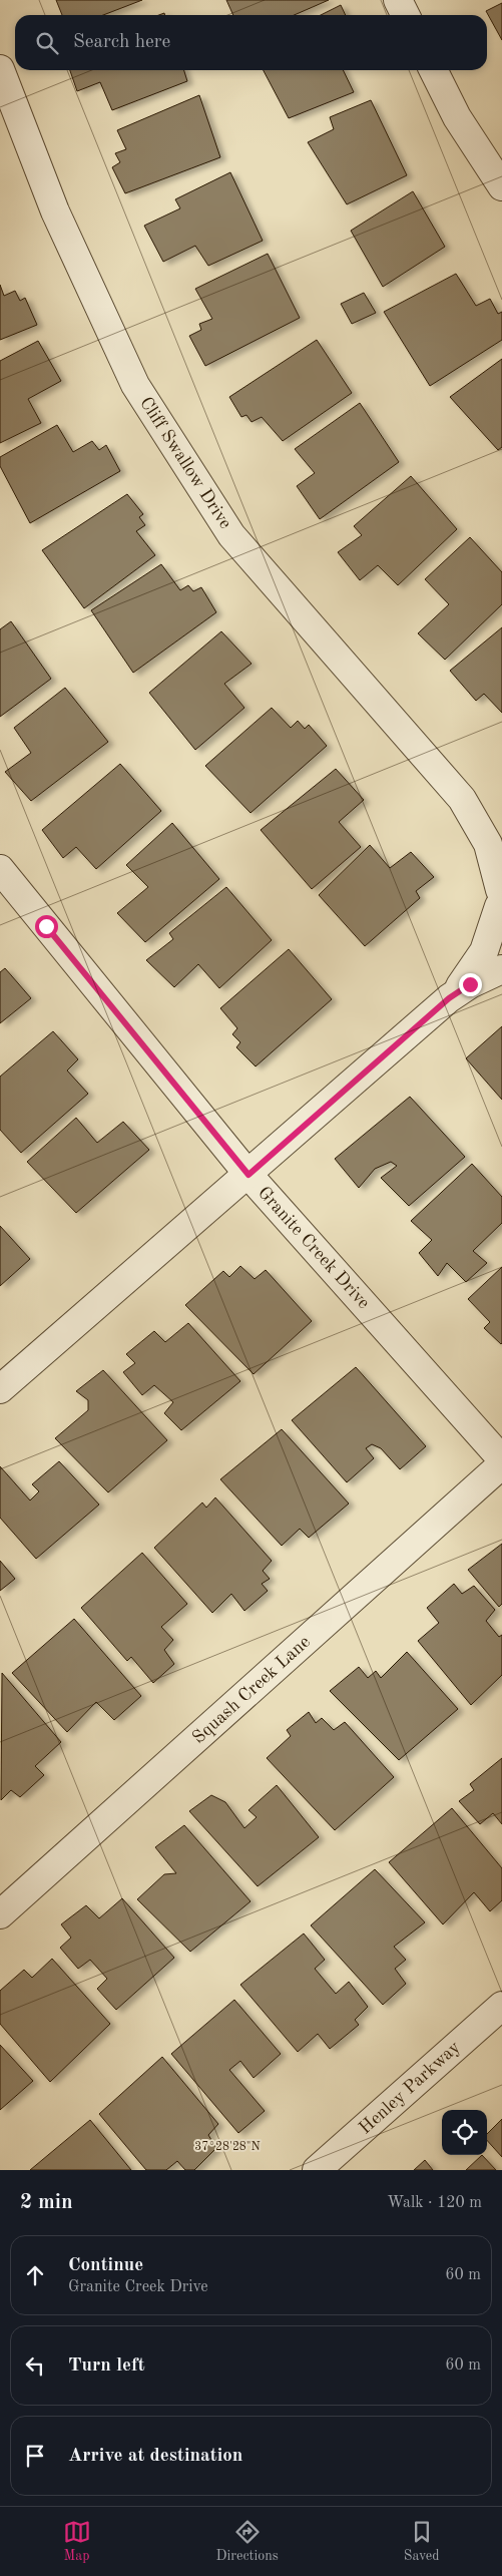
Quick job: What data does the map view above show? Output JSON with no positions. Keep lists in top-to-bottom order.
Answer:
{
  "streets": {
    "street": [
      "Cliff Swallow Drive",
      "Granite Creek Drive",
      "Squash Creek Lane",
      "Henley Parkway"
    ]
  },
  "page": {
    "search": "Search here",
    "heading": ["2 min", "Walk · 120 m"],
    "list": [
      ["Continue", "Granite Creek Drive", "60 m"],
      ["Turn left", "60 m"],
      "Arrive at destination"
    ],
    "nav": ["Map", "Directions", "Saved"]
  },
  "coordinates": ["37°28'28\"N"]
}
